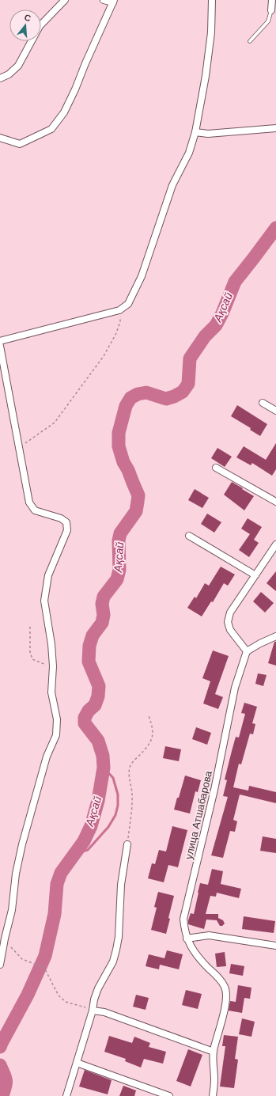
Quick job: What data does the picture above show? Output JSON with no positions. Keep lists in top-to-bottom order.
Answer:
{
  "streets": {
    "street": ["улица Атшабарова"]
  },
  "water": ["Ақсай"],
  "north": "top"
}
